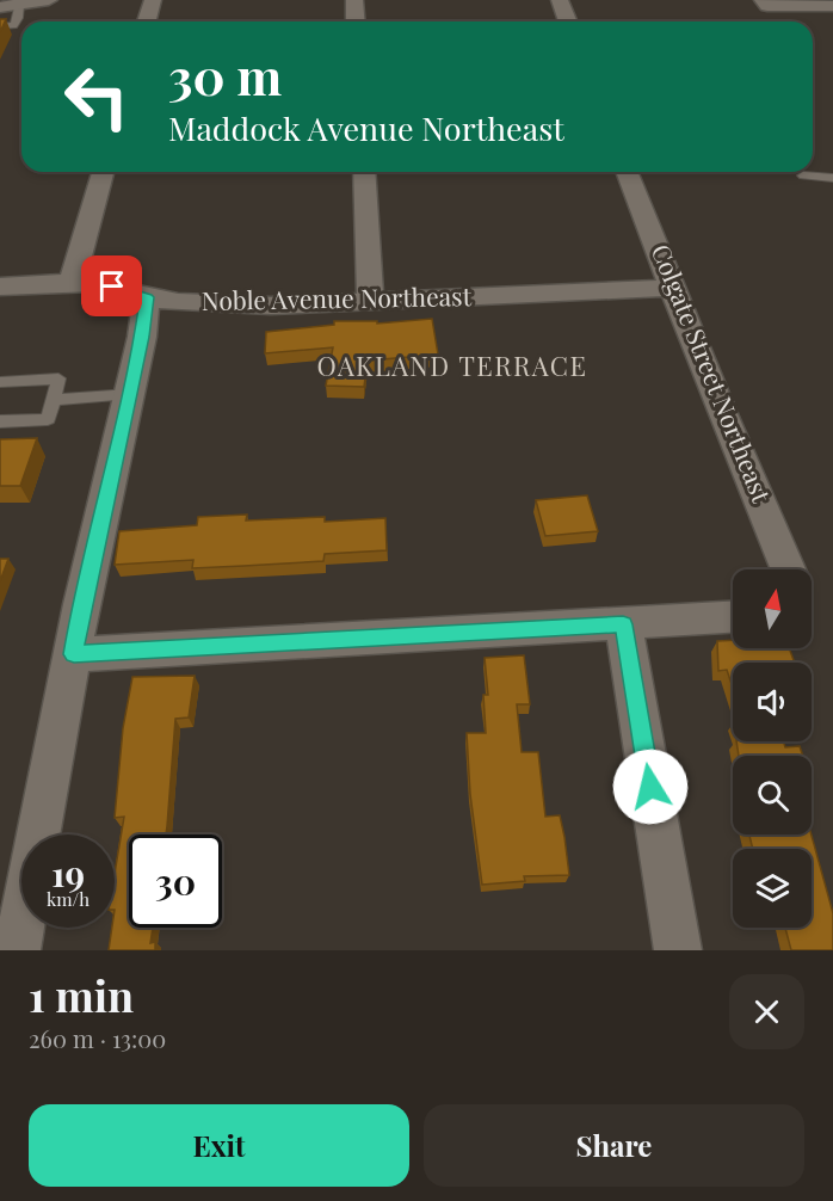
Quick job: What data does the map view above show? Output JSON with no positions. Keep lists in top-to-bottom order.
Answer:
{
  "streets": {
    "street": ["Noble Avenue Northeast", "Colgate Street Northeast"]
  },
  "crossings": [
    ["Noble Avenue Northeast", "Colgate Street Northeast"]
  ],
  "districts": ["OAKLAND TERRACE"],
  "north": "top",
  "page": {
    "turn": ["30 m", "Maddock Avenue Northeast"],
    "speed": "19 km/h",
    "limit": "30",
    "heading": ["1 min", "260 m · 13:00"],
    "buttons": ["Exit", "Share"]
  }
}
